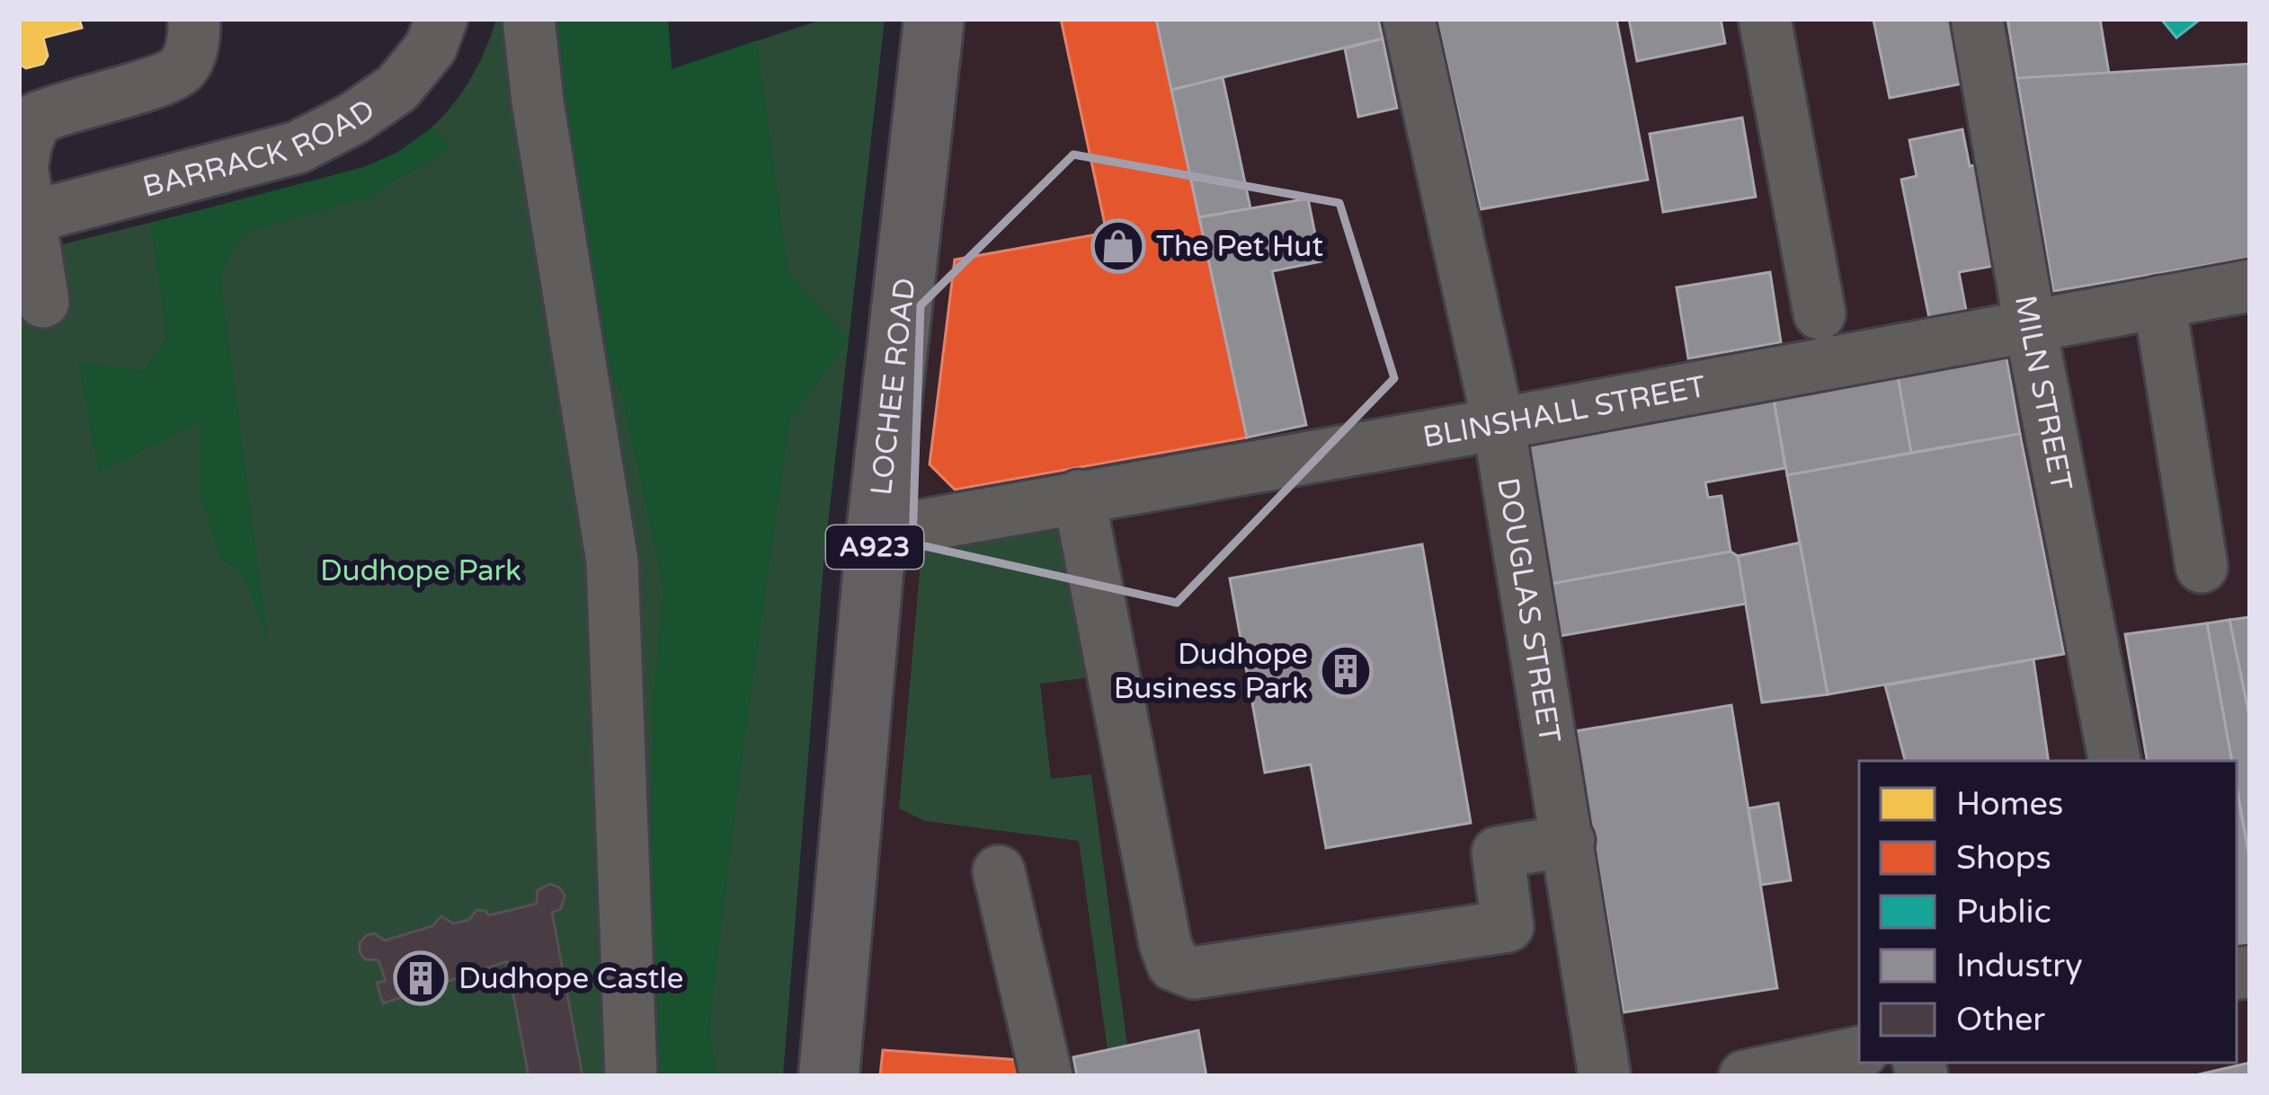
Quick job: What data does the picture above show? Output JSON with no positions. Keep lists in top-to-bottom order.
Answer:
{
  "streets": {
    "main road": ["LOCHEE ROAD", "A923"],
    "street": [
      "BARRACK ROAD",
      "MILN STREET",
      "BLINSHALL STREET",
      "DOUGLAS STREET"
    ]
  },
  "crossings": [
    ["LOCHEE ROAD", "BLINSHALL STREET"],
    ["MILN STREET", "BLINSHALL STREET"],
    ["BLINSHALL STREET", "DOUGLAS STREET"]
  ],
  "parks": ["Dudhope Park"],
  "places": {
    "shop": ["The Pet Hut"],
    "building": ["Dudhope Business Park", "Dudhope Castle"]
  },
  "legend": [
    "Homes",
    "Shops",
    "Public",
    "Industry",
    "Other"
  ]
}
